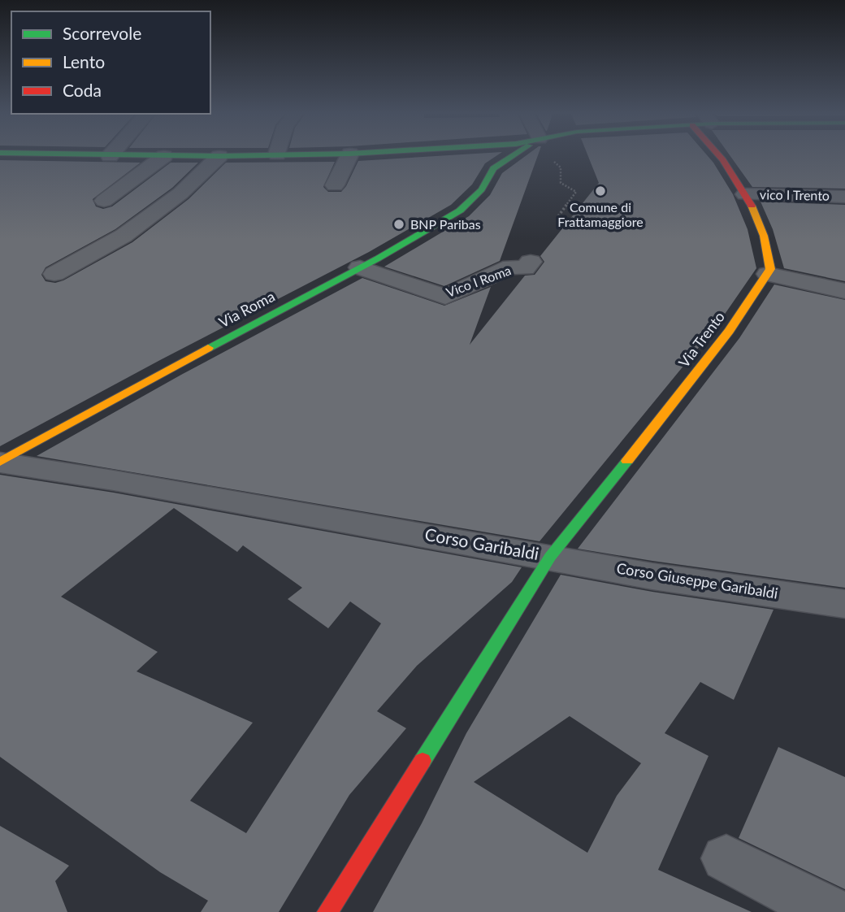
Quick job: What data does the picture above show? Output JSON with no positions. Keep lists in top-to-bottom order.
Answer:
{
  "streets": {
    "street": [
      "vico I Trento",
      "Vico I Roma",
      "Via Roma",
      "Via Trento",
      "Corso Garibaldi",
      "Corso Giuseppe Garibaldi"
    ]
  },
  "crossings": [
    ["Vico I Roma", "Via Roma"],
    ["Via Roma", "Corso Garibaldi"],
    ["Via Trento", "Corso Garibaldi"],
    ["Via Trento", "Corso Giuseppe Garibaldi"],
    ["Corso Garibaldi", "Corso Giuseppe Garibaldi"]
  ],
  "places": ["Comune di Frattamaggiore", "BNP Paribas"],
  "legend": ["Scorrevole", "Lento", "Coda"]
}
